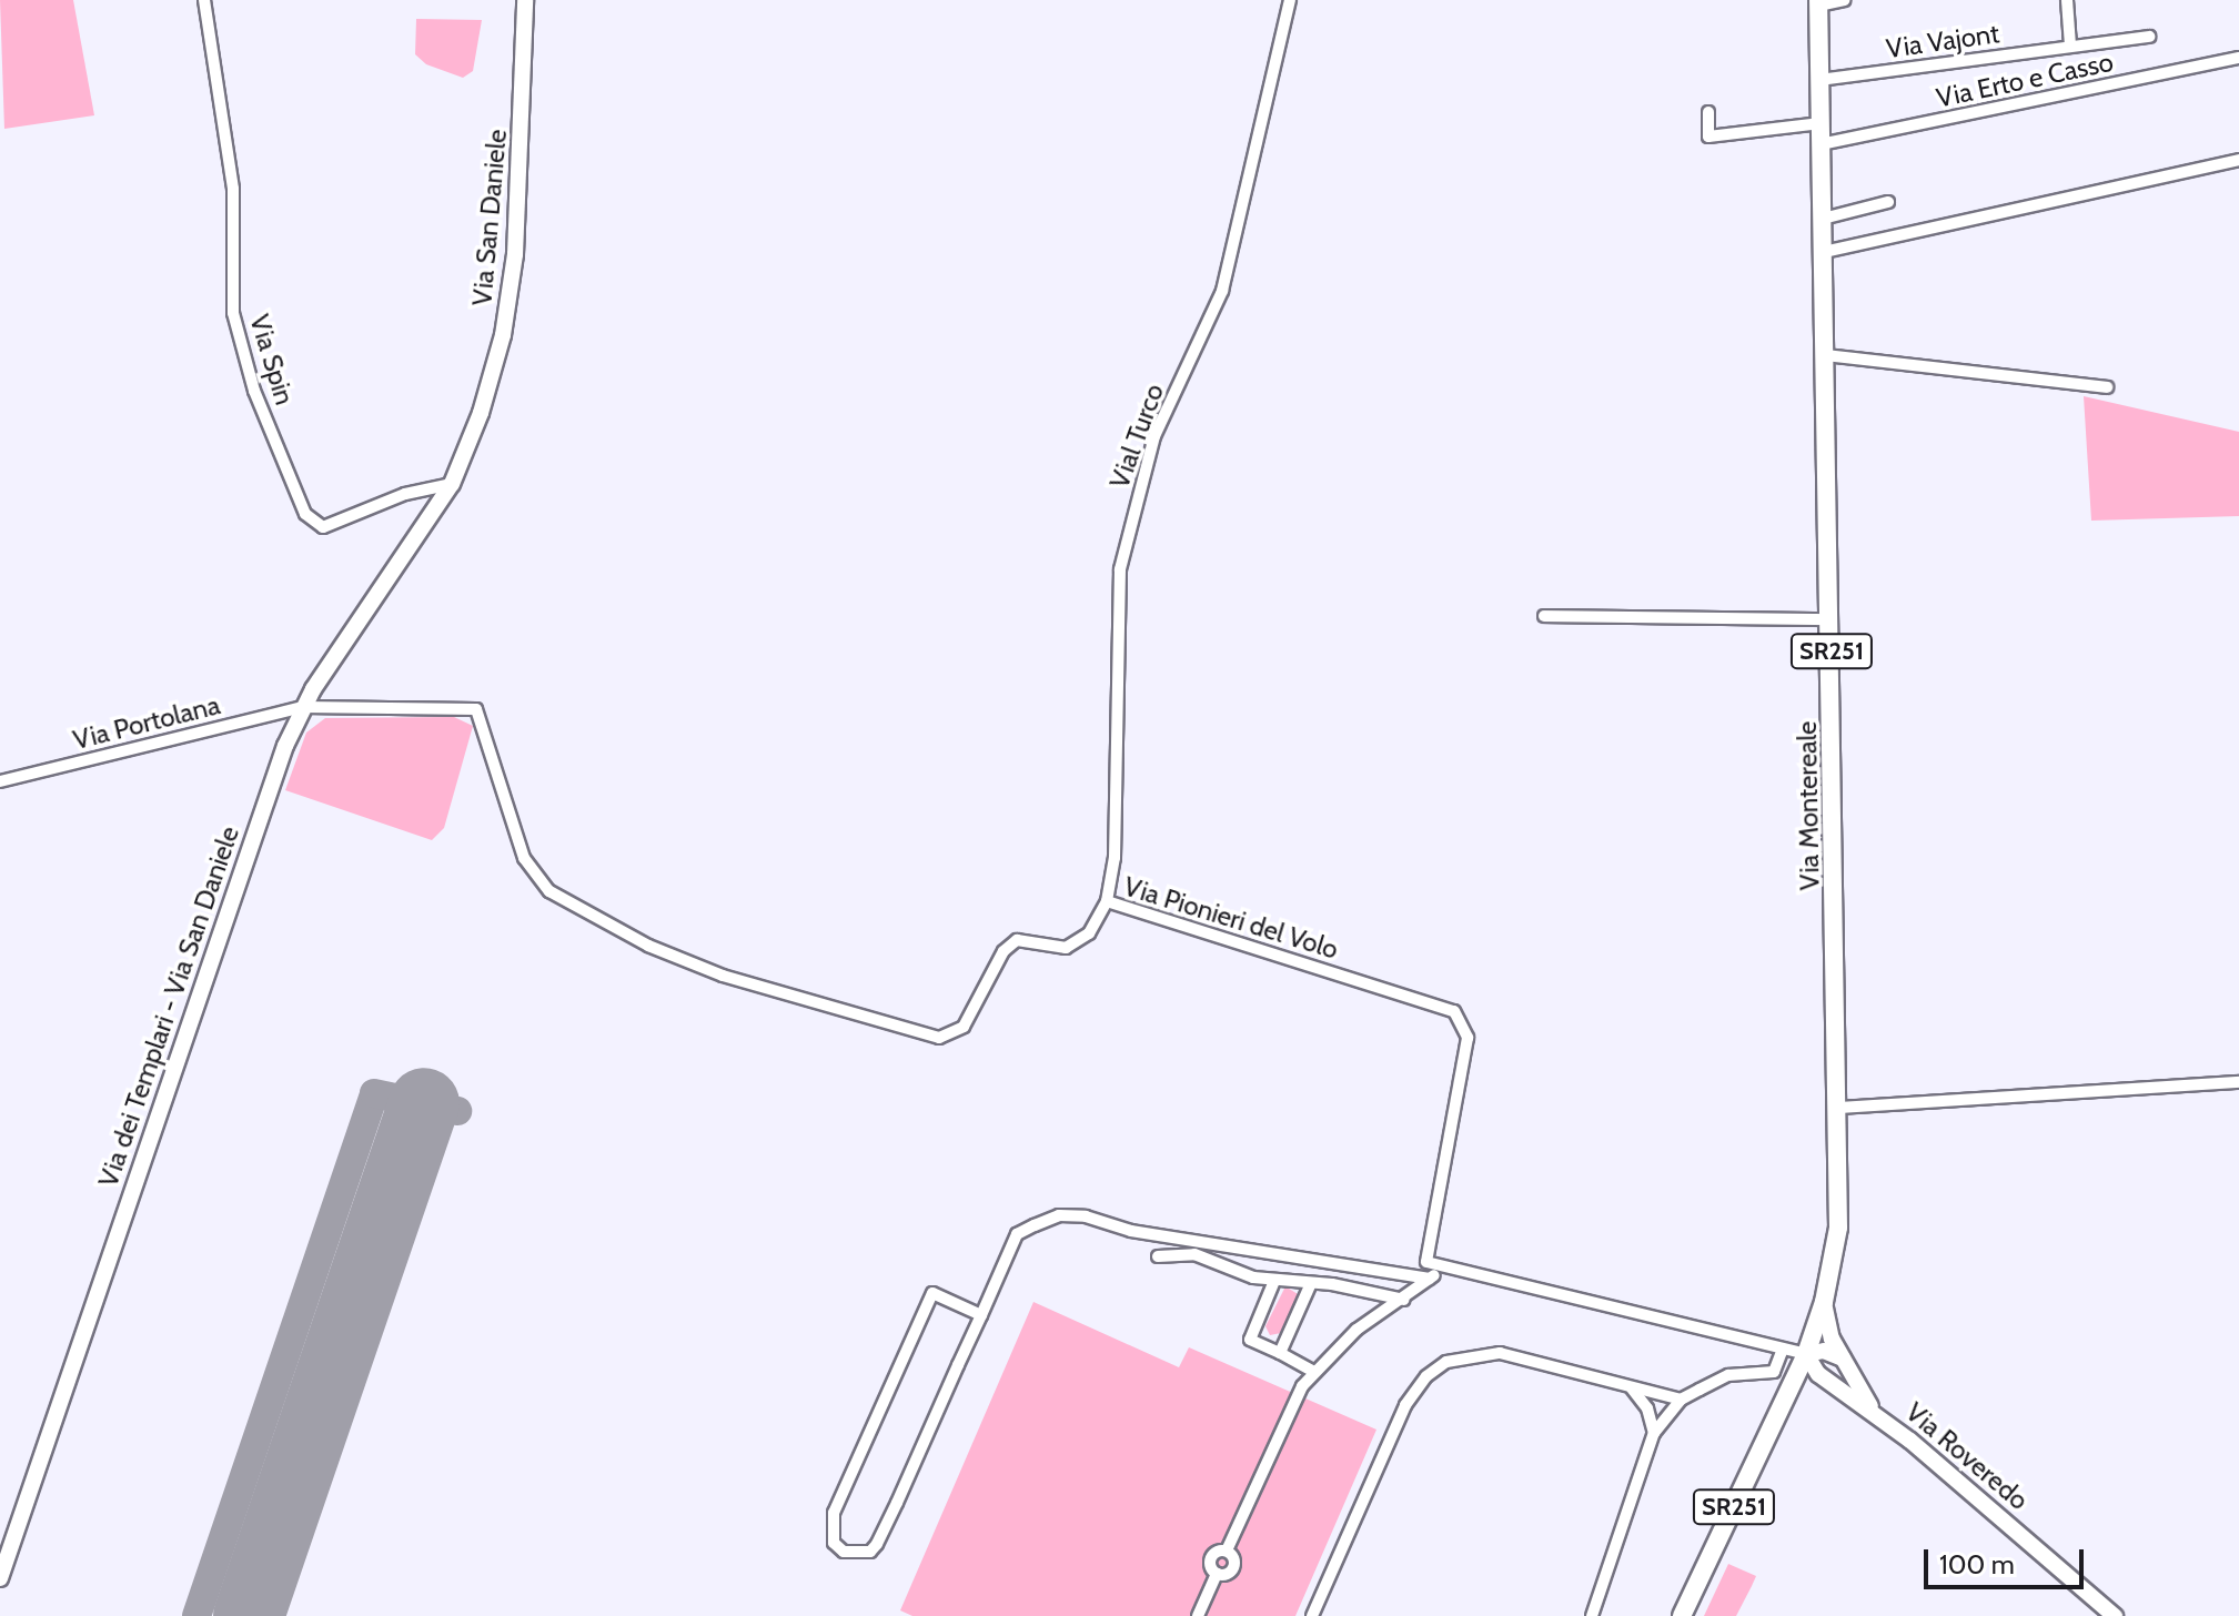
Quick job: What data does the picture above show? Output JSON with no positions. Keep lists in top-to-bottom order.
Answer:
{
  "streets": {
    "main road": ["SR251", "Via Montereale"],
    "street": [
      "Via Vajont",
      "Via Erto e Casso",
      "Via San Daniele",
      "Via Spin",
      "Vial Turco",
      "Via Portolana",
      "Via Pionieri del Volo",
      "Via dei Templari - Via San Daniele",
      "Via Roveredo"
    ]
  },
  "crossings": [
    ["Via Vajont", "Via Montereale"],
    ["Via Erto e Casso", "Via Montereale"],
    ["Via San Daniele", "Via Spin"],
    ["Via San Daniele", "Via dei Templari - Via San Daniele"],
    ["Via Spin", "Via dei Templari - Via San Daniele"],
    ["Vial Turco", "Via Pionieri del Volo"],
    ["SR251", "Via Montereale"],
    ["SR251", "Via Roveredo"],
    ["Via Portolana", "Via Pionieri del Volo"],
    ["Via Portolana", "Via dei Templari - Via San Daniele"],
    ["Via Montereale", "Via Roveredo"],
    ["Via Pionieri del Volo", "Via dei Templari - Via San Daniele"]
  ],
  "scale_bar": "100 m"
}
